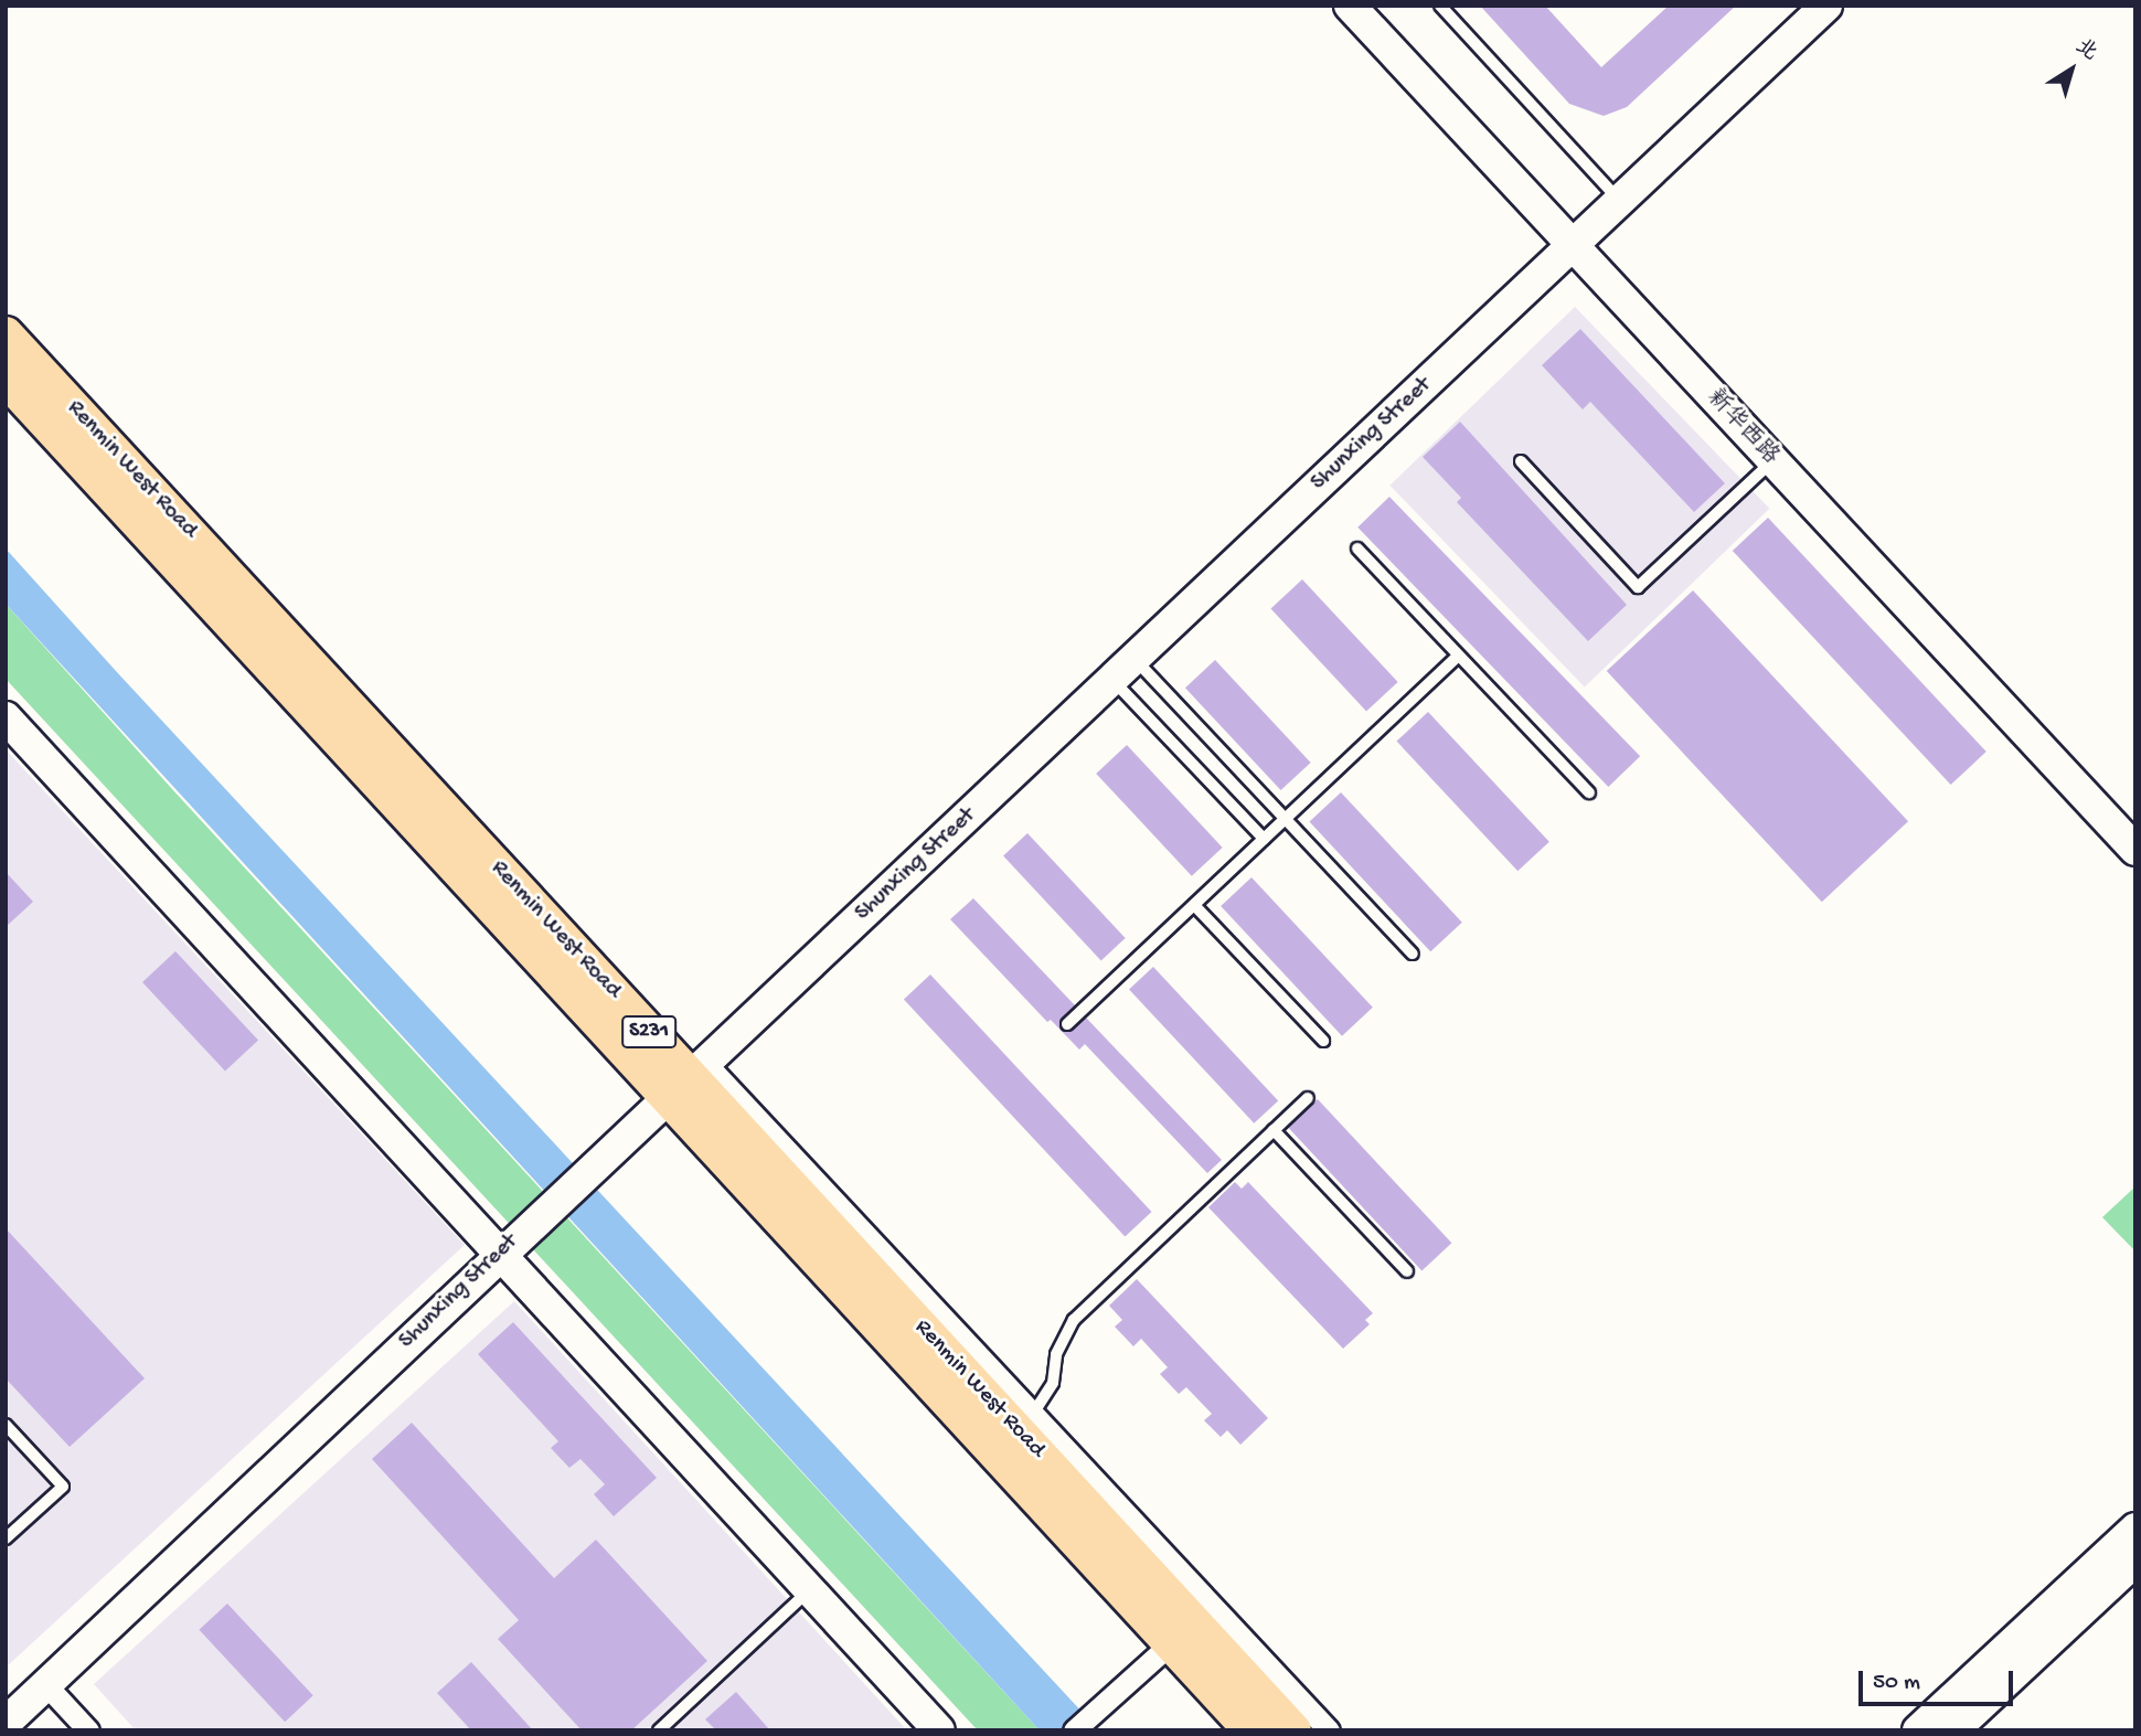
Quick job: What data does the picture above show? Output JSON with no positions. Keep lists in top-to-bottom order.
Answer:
{
  "streets": {
    "main road": ["Renmin West Road", "S231"],
    "street": ["新华西路", "Shunxing Street"]
  },
  "crossings": [
    ["新华西路", "Shunxing Street"],
    ["Shunxing Street", "Renmin West Road"]
  ],
  "scale_bar": "50 m",
  "north": "top right"
}
